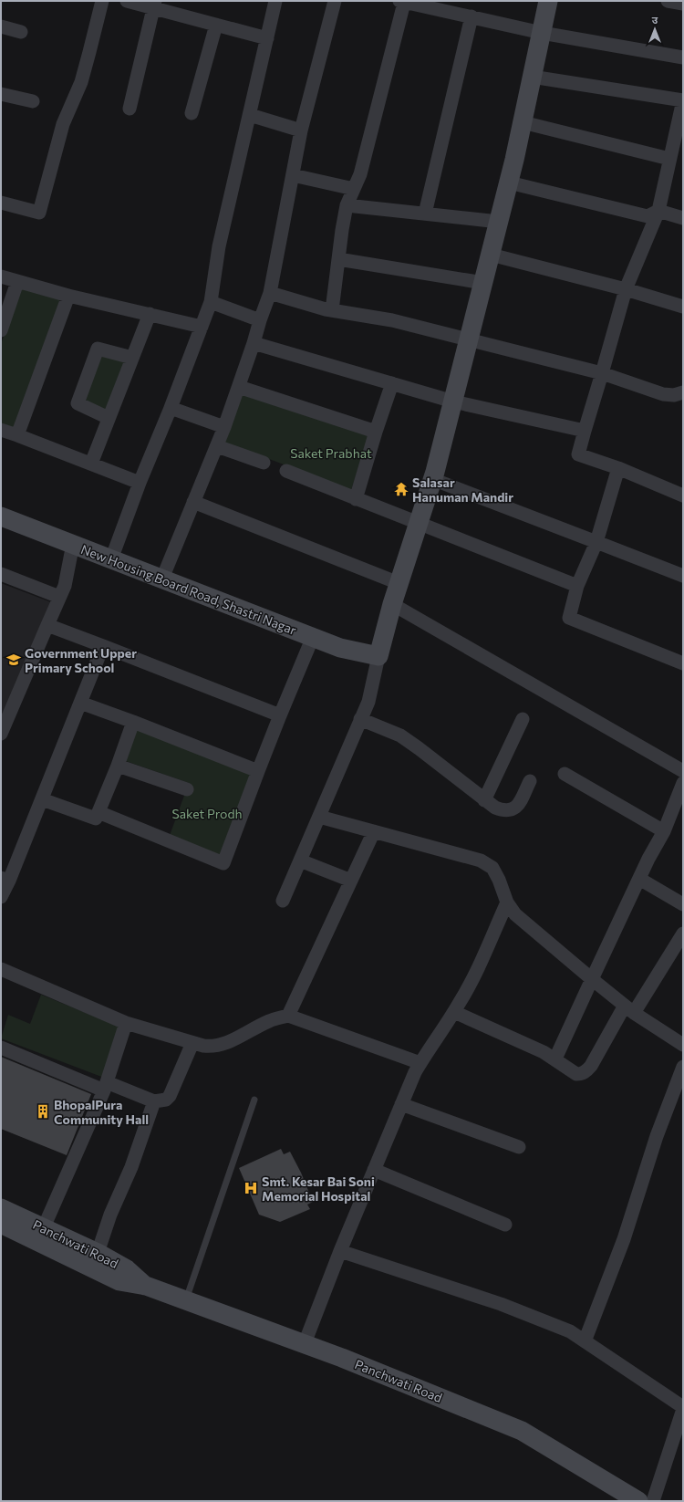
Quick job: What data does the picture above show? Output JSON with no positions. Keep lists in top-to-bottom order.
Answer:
{
  "streets": {
    "street": ["New Housing Board Road, Shastri Nagar", "Panchwati Road"]
  },
  "parks": ["Saket Prabhat", "Saket Prodh"],
  "places": {
    "temple": ["Salasar Hanuman Mandir"],
    "school or university": ["Government Upper Primary School"],
    "building": ["BhopalPura Community Hall"],
    "hospital": ["Smt. Kesar Bai Soni Memorial Hospital"]
  },
  "north": "top"
}
